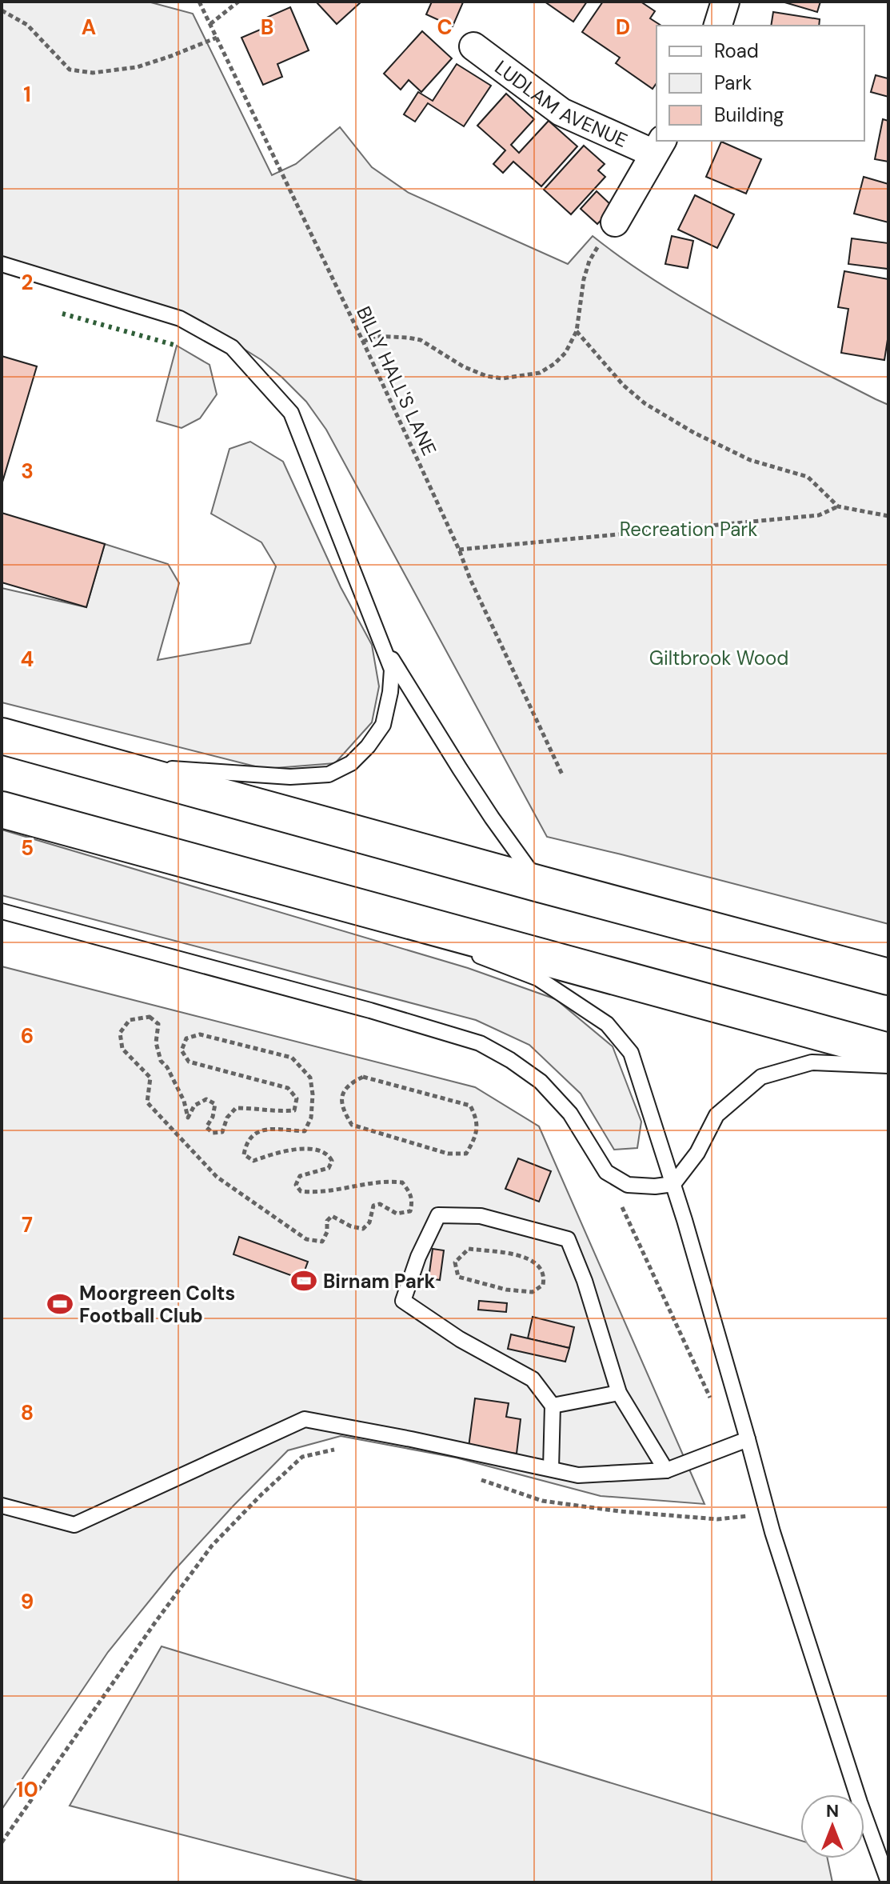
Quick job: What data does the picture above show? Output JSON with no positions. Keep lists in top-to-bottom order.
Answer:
{
  "streets": {
    "street": ["LUDLAM AVENUE"],
    "path": ["BILLY HALL'S LANE"]
  },
  "parks": ["Recreation Park", "Giltbrook Wood"],
  "places": {
    "sports": ["Birnam Park", "Moorgreen Colts Football Club"]
  },
  "legend": ["Road", "Park", "Building"],
  "north": "top",
  "grid": {
    "columns": [
      "A",
      "B",
      "C",
      "D"
    ],
    "rows": [
      "1",
      "2",
      "3",
      "4",
      "5",
      "6",
      "7",
      "8",
      "9",
      "10"
    ]
  }
}
